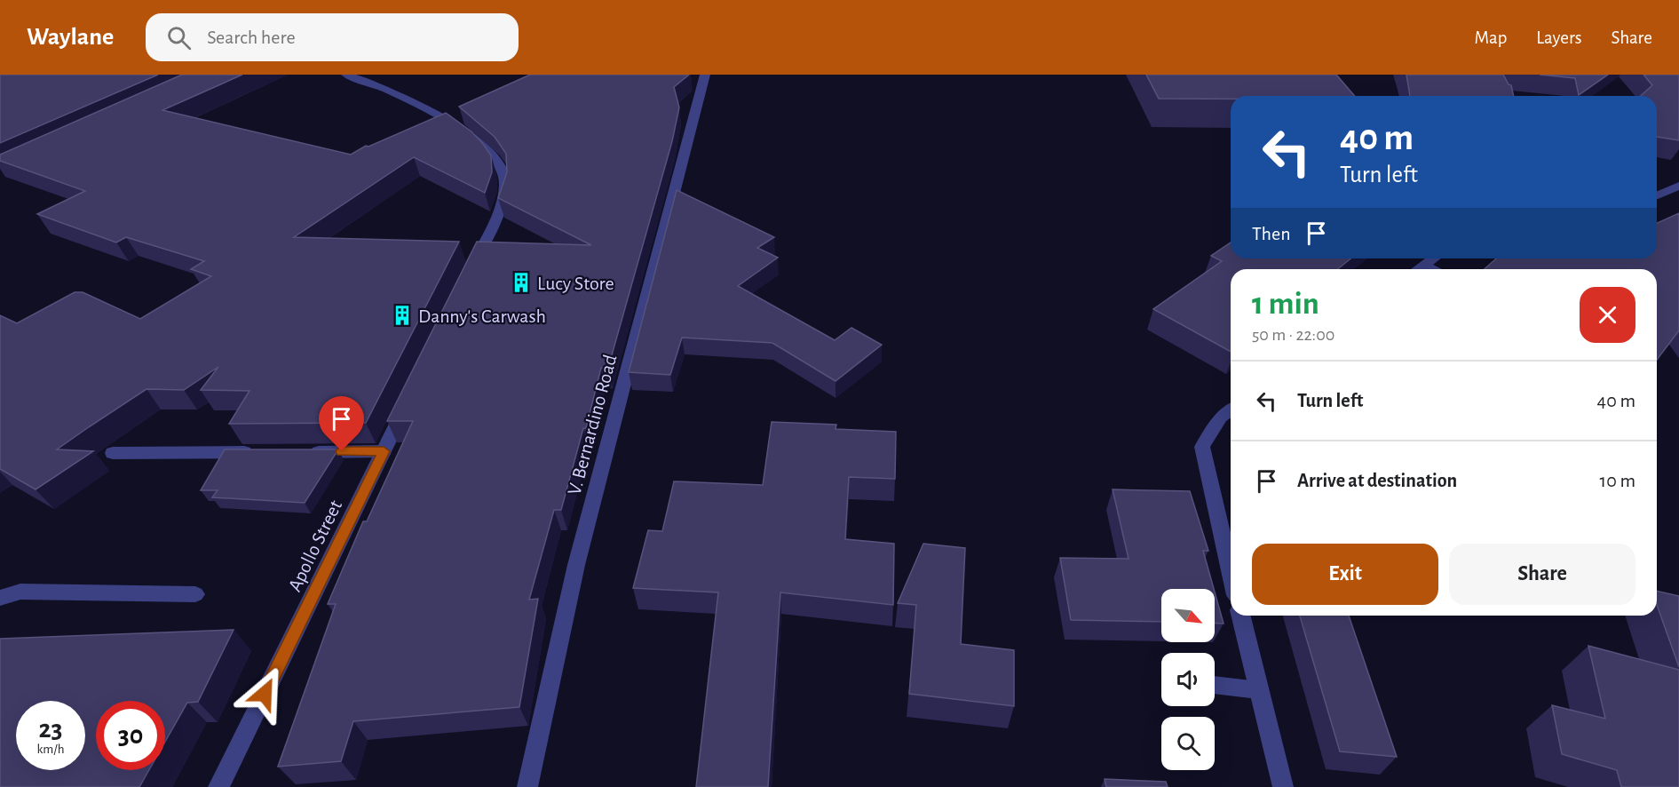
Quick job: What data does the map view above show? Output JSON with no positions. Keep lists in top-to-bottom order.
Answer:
{
  "streets": {
    "street": ["V. Bernardino Road", "Apollo Street"]
  },
  "places": {
    "building": ["Lucy Store", "Danny's Carwash"]
  },
  "north": "bottom right",
  "page": {
    "header": "Waylane",
    "search": "Search here",
    "nav": ["Map", "Layers", "Share"],
    "turn": ["40 m", "Turn left"],
    "then": "Then",
    "heading": ["1 min", "50 m · 22:00"],
    "list": [
      {
        "name": "Turn left",
        "value": "40 m"
      },
      {
        "name": "Arrive at destination",
        "value": "10 m"
      }
    ],
    "buttons": ["Exit", "Share"],
    "speed": "23 km/h",
    "limit": "30"
  }
}
